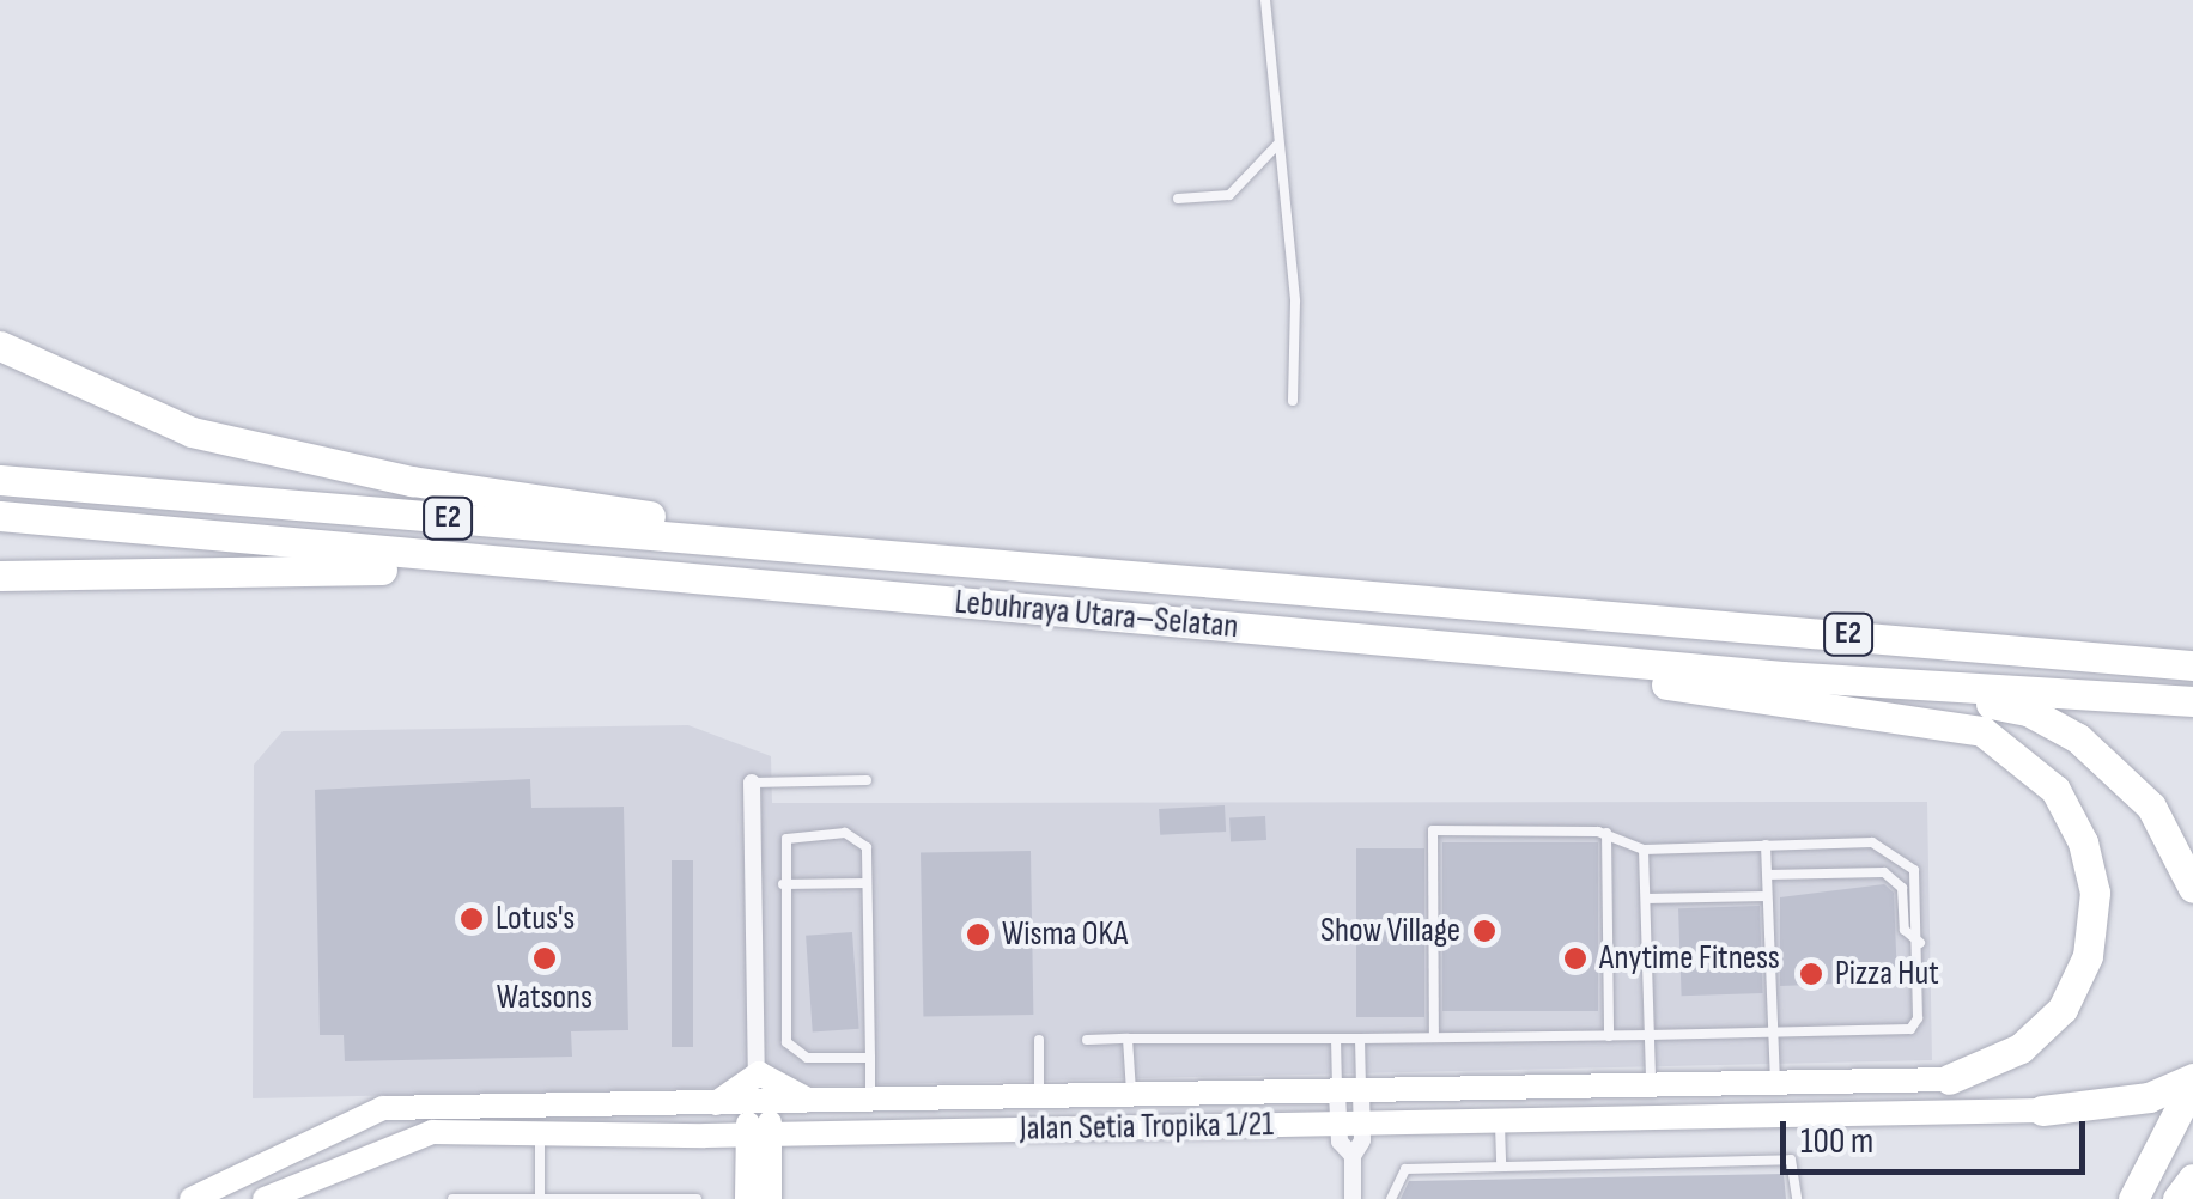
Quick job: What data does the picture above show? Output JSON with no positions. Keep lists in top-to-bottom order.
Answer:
{
  "streets": {
    "highway": ["E2", "Lebuhraya Utara–Selatan"],
    "street": ["Jalan Setia Tropika 1/21"]
  },
  "places": [
    "Lotus's",
    "Show Village",
    "Wisma OKA",
    "Watsons",
    "Anytime Fitness",
    "Pizza Hut"
  ],
  "scale_bar": "100 m"
}
